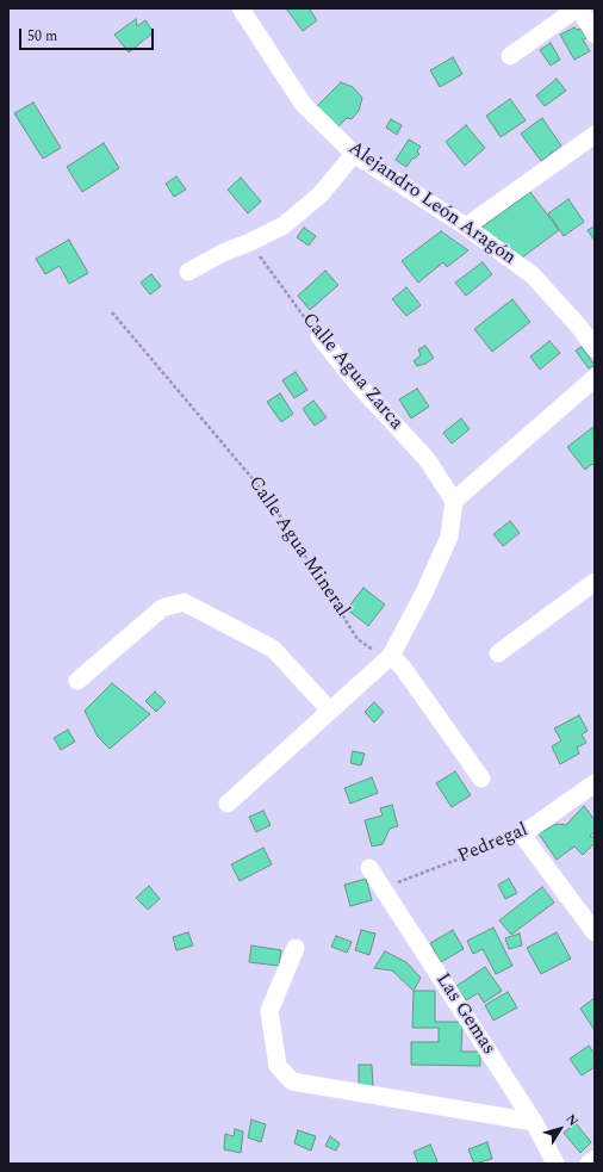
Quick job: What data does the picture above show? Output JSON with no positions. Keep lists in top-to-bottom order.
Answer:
{
  "streets": {
    "street": [
      "Alejandro León Aragón",
      "Calle Agua Zarca",
      "Pedregal",
      "Las Gemas"
    ],
    "path": ["Calle Agua Mineral"]
  },
  "crossings": [
    ["Pedregal", "Las Gemas"]
  ],
  "scale_bar": "50 m",
  "north": "top right"
}
